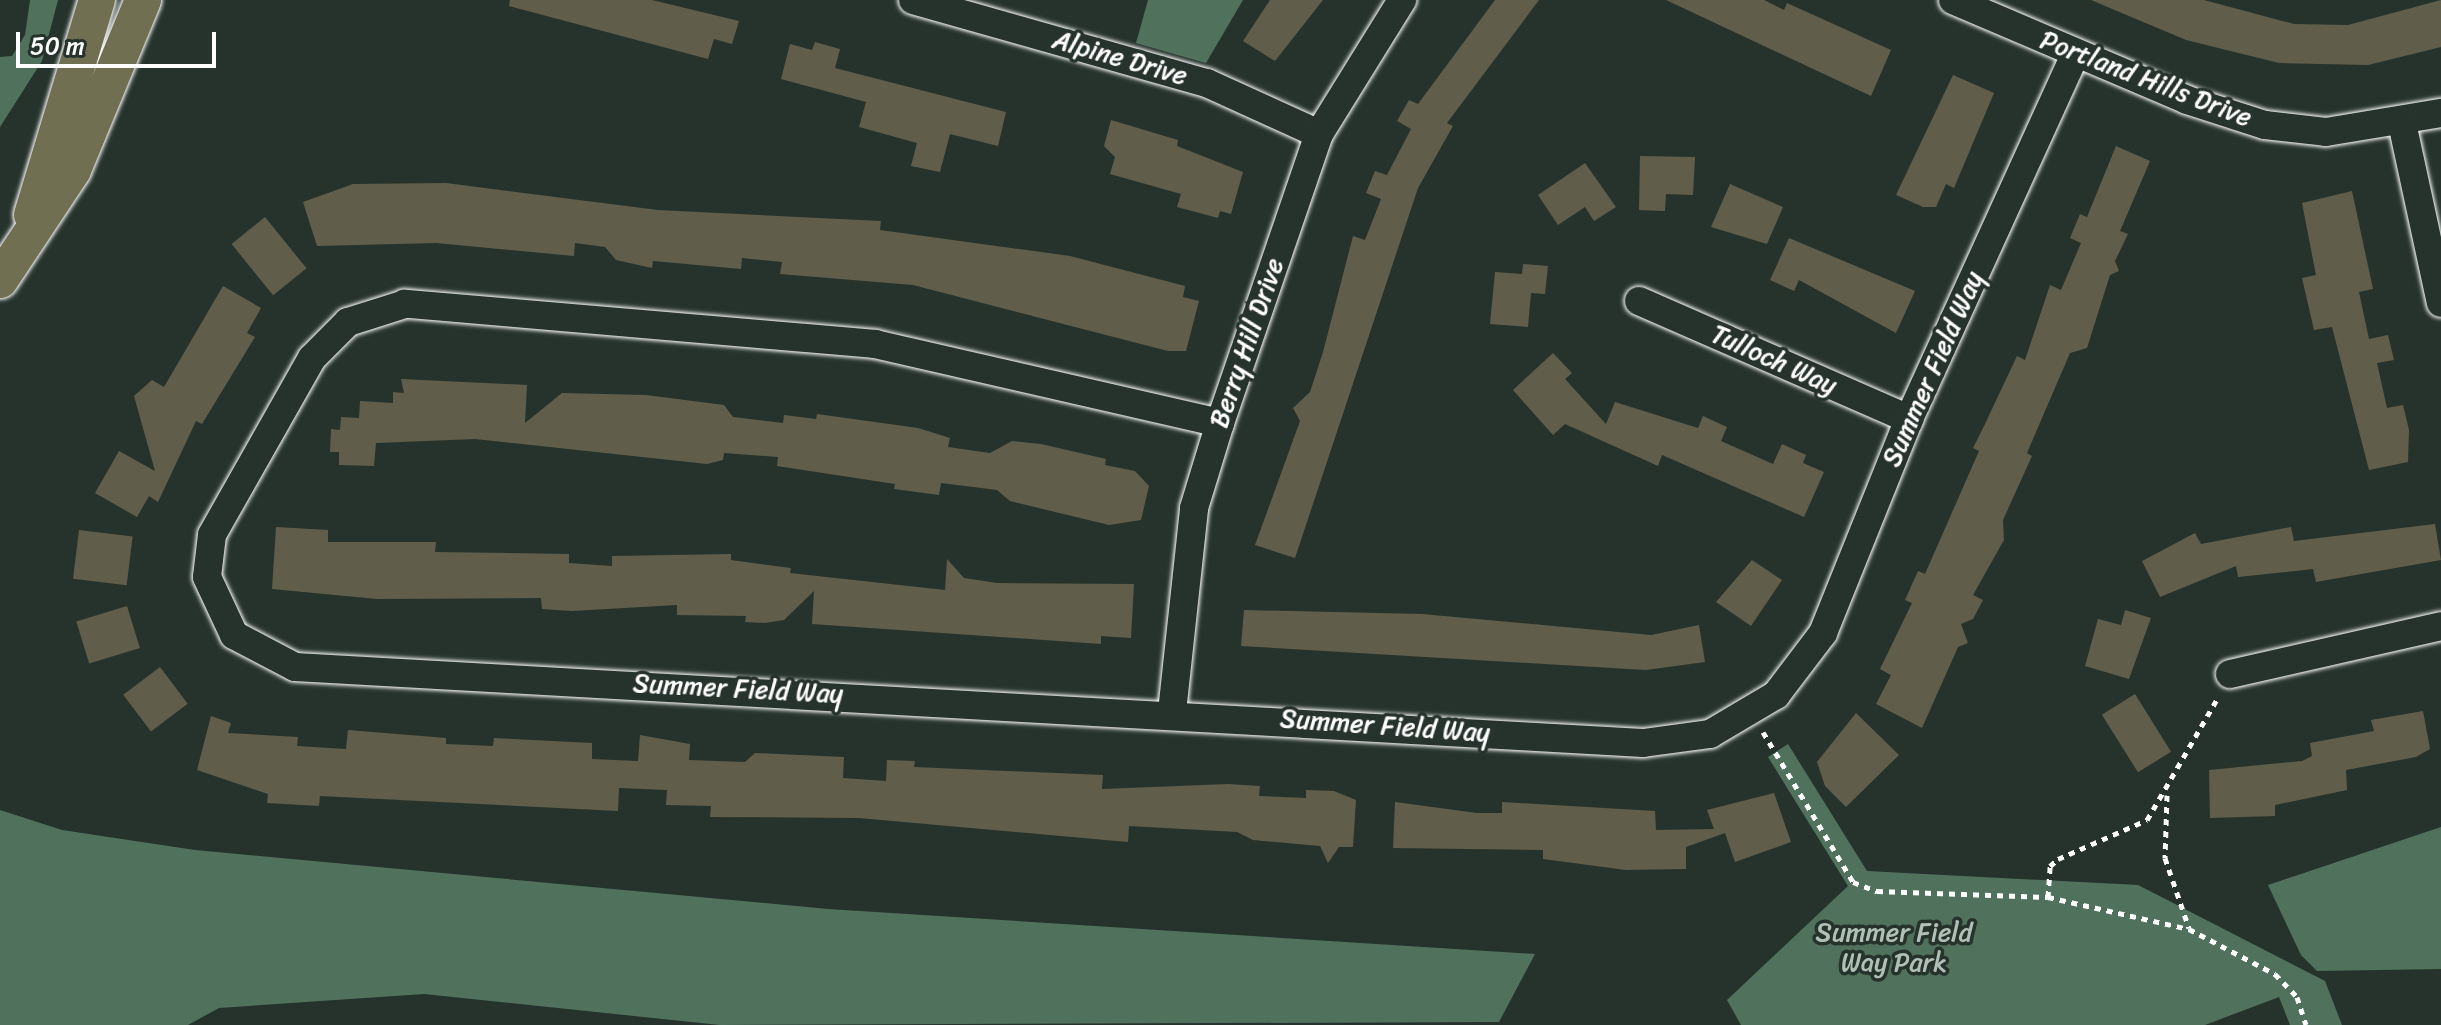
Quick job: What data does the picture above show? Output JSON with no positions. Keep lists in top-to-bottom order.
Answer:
{
  "streets": {
    "street": [
      "Alpine Drive",
      "Portland Hills Drive",
      "Berry Hill Drive",
      "Tulloch Way",
      "Summer Field Way"
    ]
  },
  "crossings": [
    ["Alpine Drive", "Berry Hill Drive"],
    ["Portland Hills Drive", "Summer Field Way"],
    ["Berry Hill Drive", "Summer Field Way"],
    ["Tulloch Way", "Summer Field Way"]
  ],
  "parks": ["Summer Field Way Park"],
  "scale_bar": "50 m"
}
